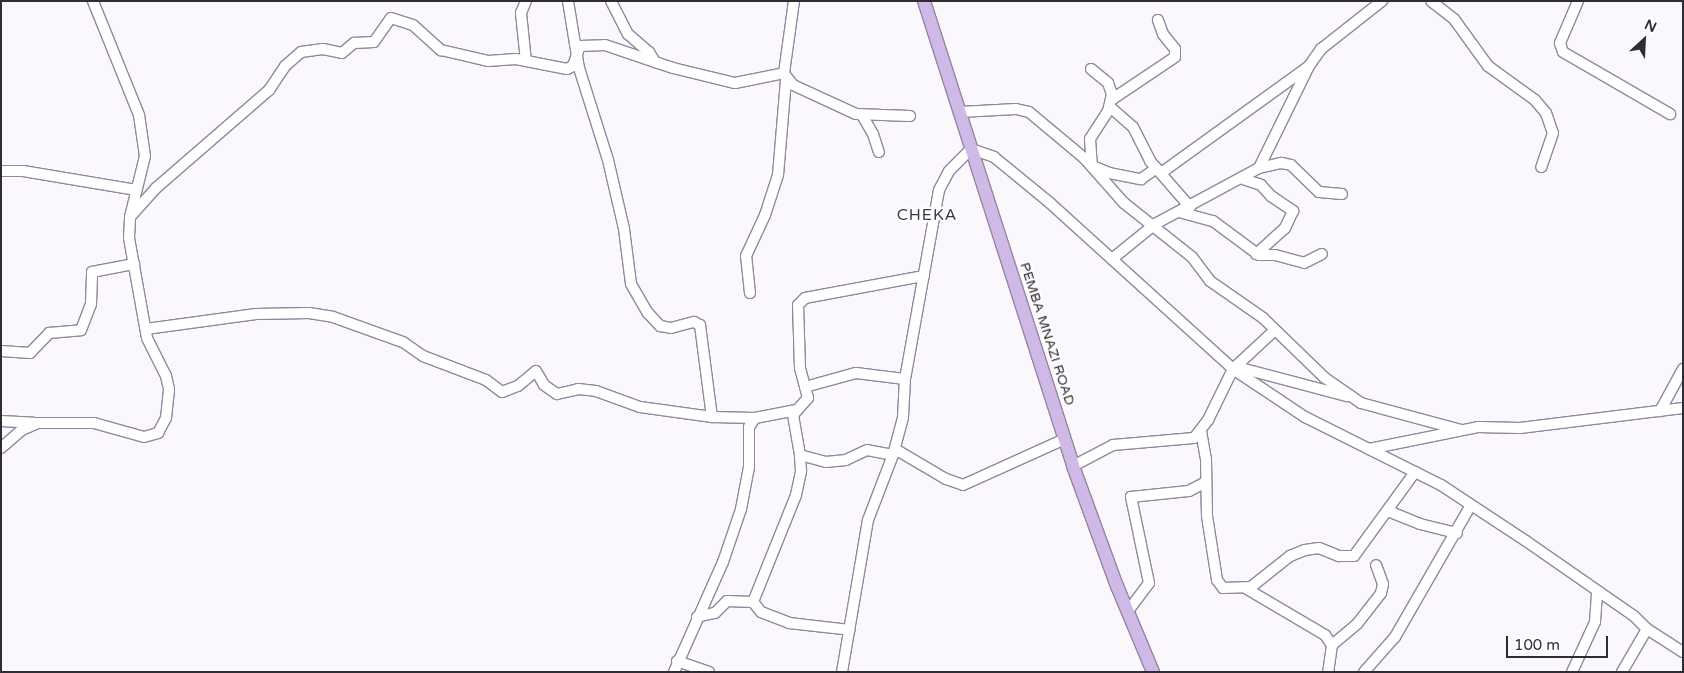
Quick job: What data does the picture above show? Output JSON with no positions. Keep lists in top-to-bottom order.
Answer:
{
  "streets": {
    "main road": ["PEMBA MNAZI ROAD"]
  },
  "districts": ["CHEKA"],
  "scale_bar": "100 m",
  "north": "top right"
}
